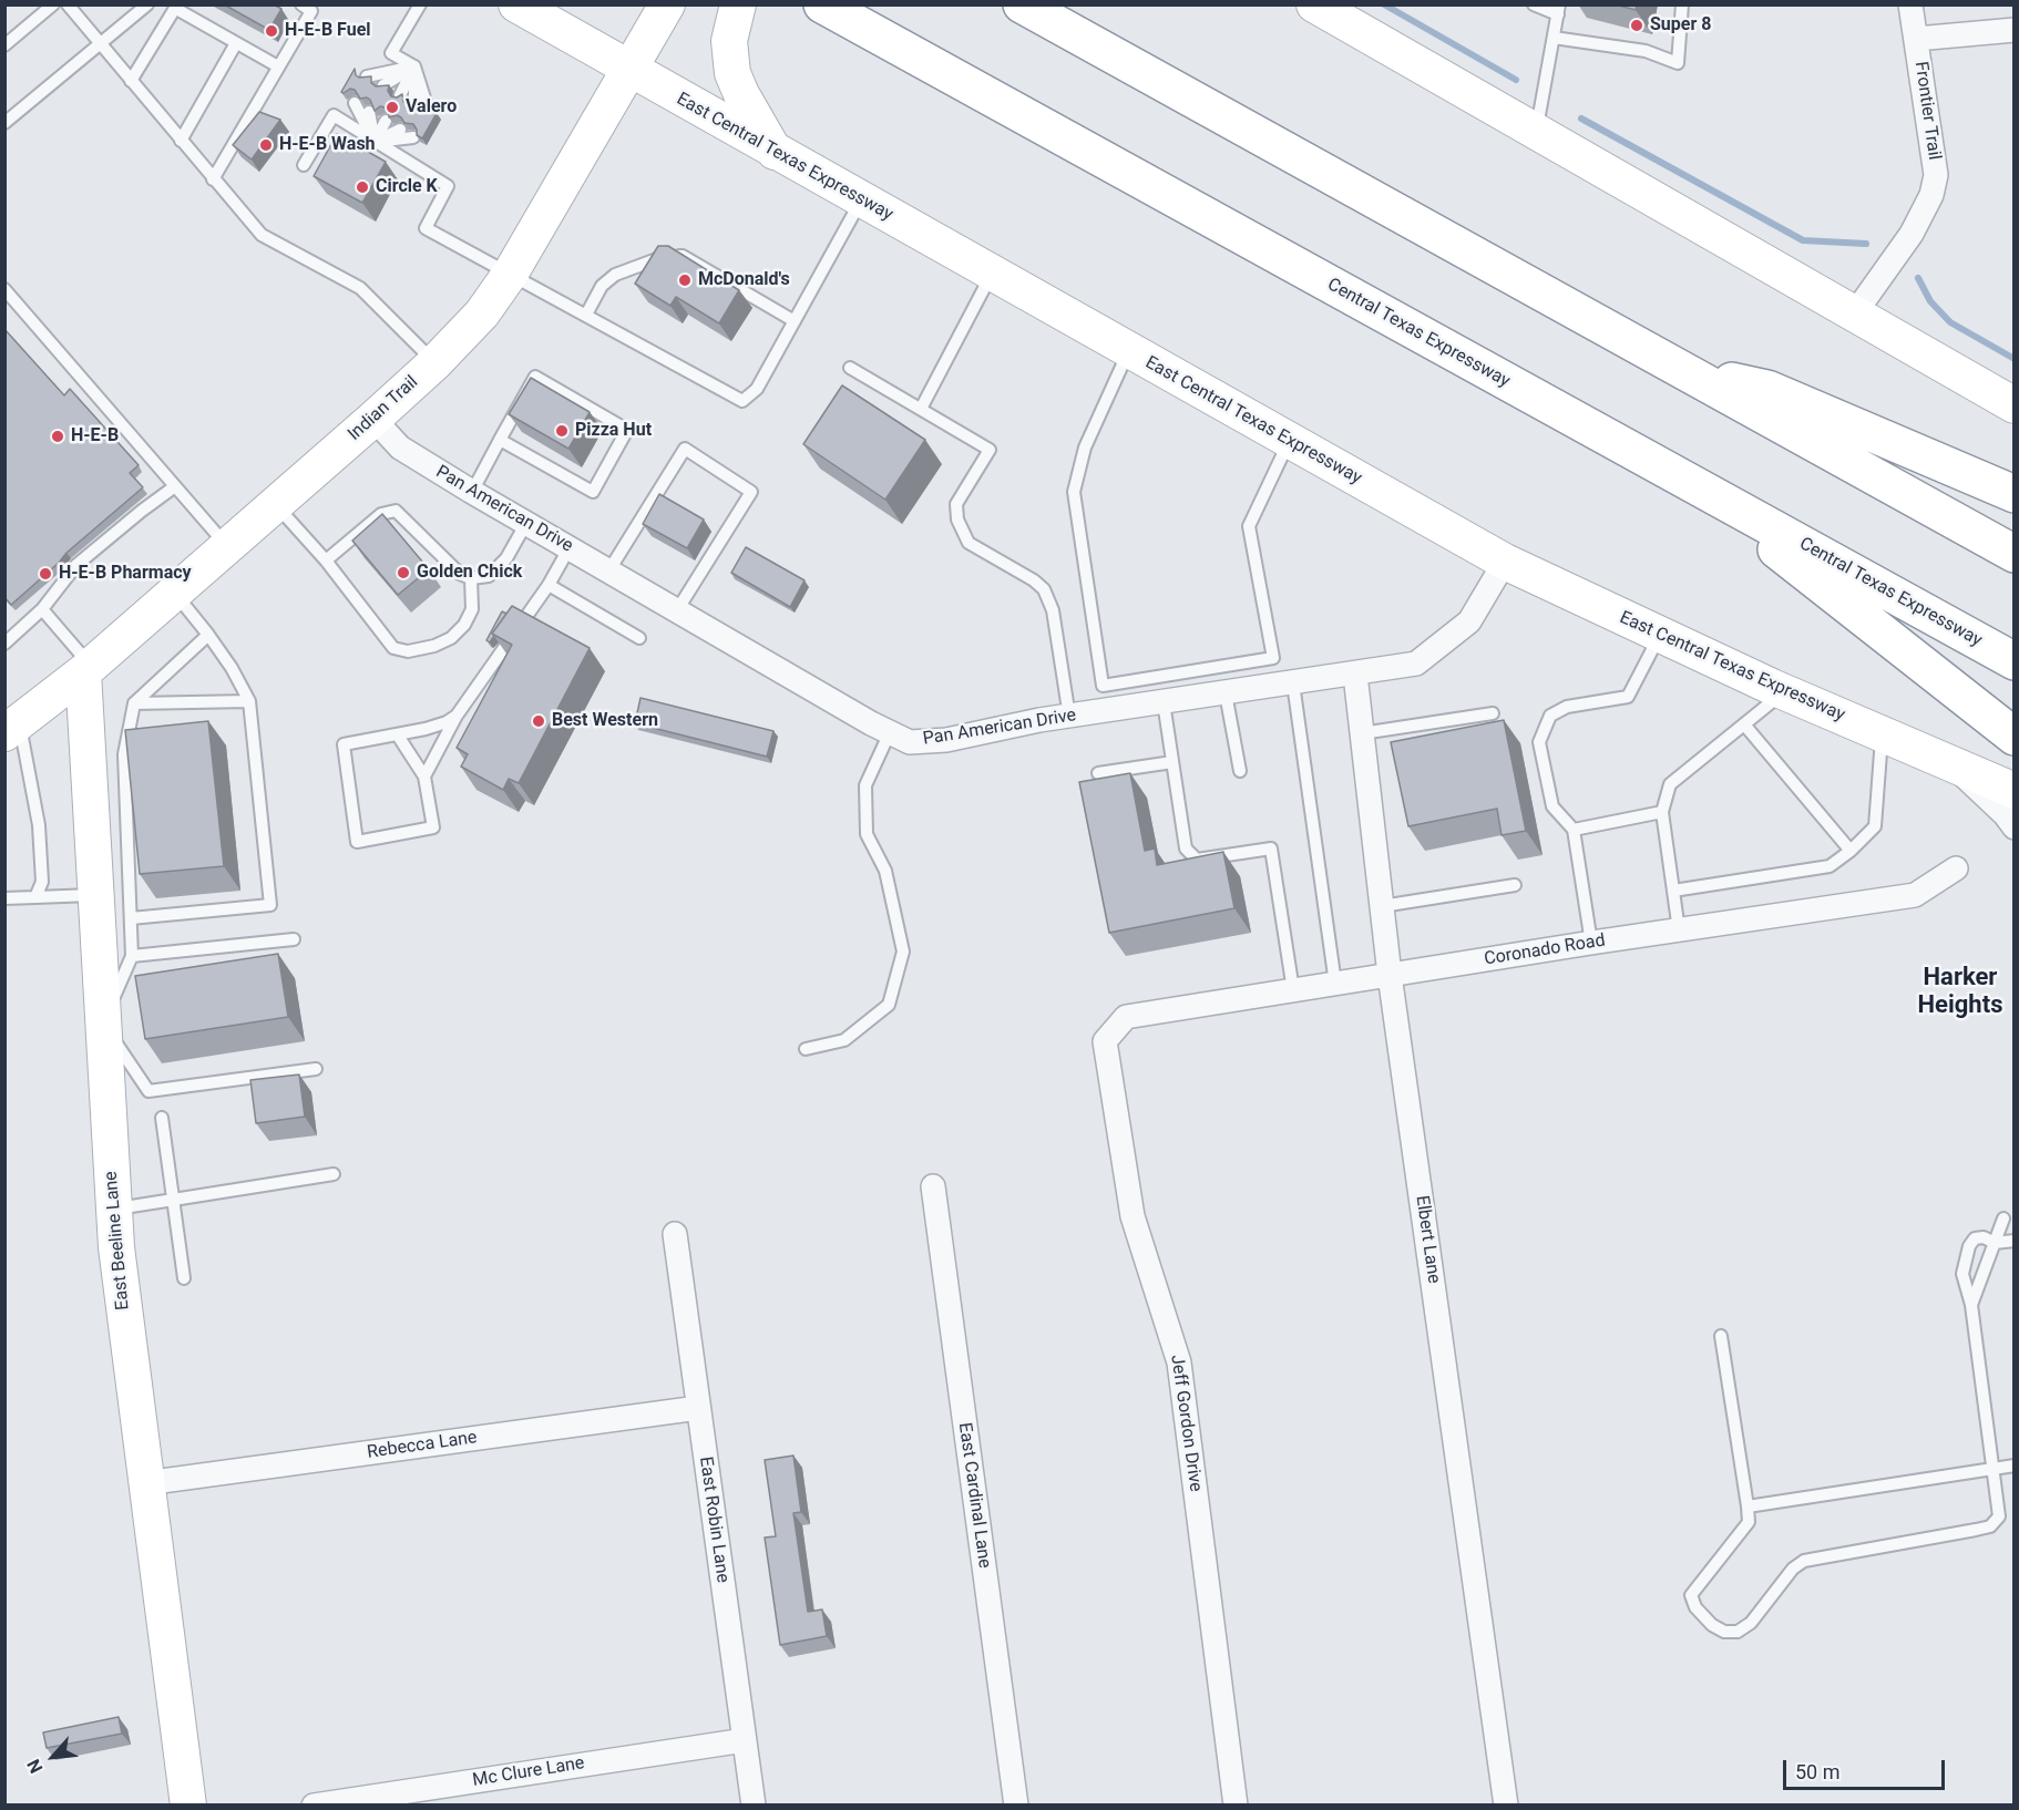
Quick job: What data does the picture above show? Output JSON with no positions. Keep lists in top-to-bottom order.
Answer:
{
  "streets": {
    "highway": ["Central Texas Expressway"],
    "main road": ["East Central Texas Expressway", "Indian Trail", "East Beeline Lane"],
    "street": [
      "Frontier Trail",
      "Pan American Drive",
      "Coronado Road",
      "Elbert Lane",
      "Jeff Gordon Drive",
      "Rebecca Lane",
      "East Cardinal Lane",
      "East Robin Lane",
      "Mc Clure Lane"
    ]
  },
  "crossings": [
    ["East Central Texas Expressway", "Indian Trail"],
    ["East Central Texas Expressway", "Pan American Drive"],
    ["Indian Trail", "Pan American Drive"],
    ["Indian Trail", "East Beeline Lane"],
    ["Pan American Drive", "Elbert Lane"],
    ["Coronado Road", "Elbert Lane"],
    ["Coronado Road", "Jeff Gordon Drive"],
    ["East Beeline Lane", "Rebecca Lane"],
    ["Rebecca Lane", "East Robin Lane"],
    ["East Robin Lane", "Mc Clure Lane"]
  ],
  "districts": ["Harker Heights"],
  "places": [
    "Super 8",
    "H-E-B Fuel",
    "Valero",
    "H-E-B Wash",
    "Circle K",
    "McDonald's",
    "Pizza Hut",
    "H-E-B",
    "Golden Chick",
    "H-E-B Pharmacy",
    "Best Western"
  ],
  "scale_bar": "50 m",
  "north": "bottom left"
}
